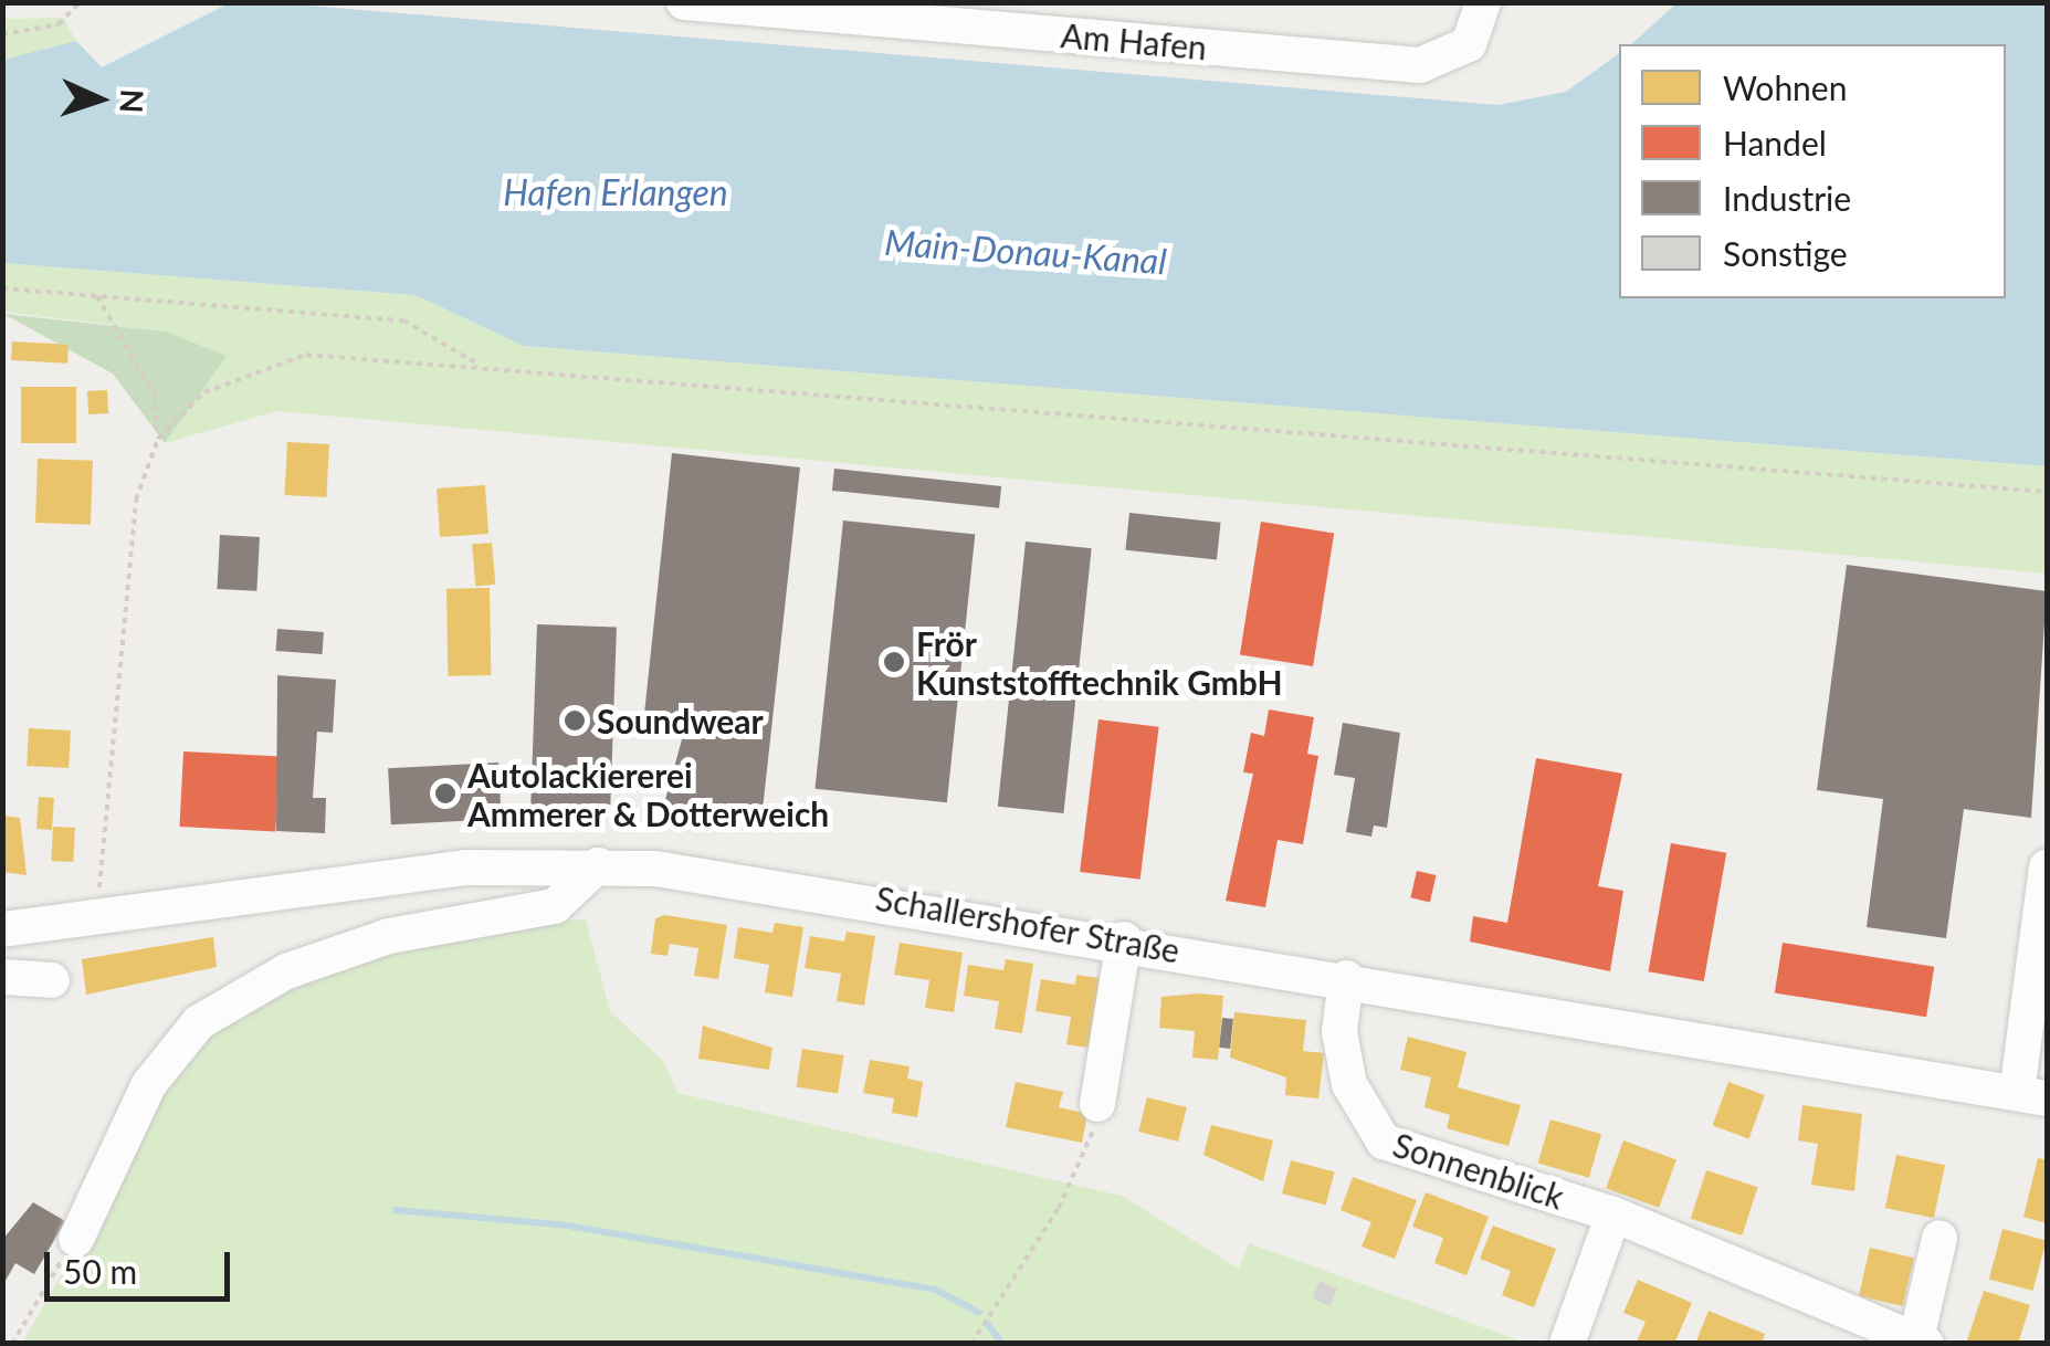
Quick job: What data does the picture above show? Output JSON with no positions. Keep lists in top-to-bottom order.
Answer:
{
  "streets": {
    "street": ["Am Hafen", "Schallershofer Straße", "Sonnenblick"]
  },
  "crossings": [
    ["Schallershofer Straße", "Sonnenblick"]
  ],
  "water": ["Hafen Erlangen", "Main-Donau-Kanal"],
  "places": ["Frör Kunststofftechnik GmbH", "Soundwear", "Autolackiererei Ammerer & Dotterweich"],
  "legend": [
    "Wohnen",
    "Handel",
    "Industrie",
    "Sonstige"
  ],
  "scale_bar": "50 m",
  "north": "right"
}
